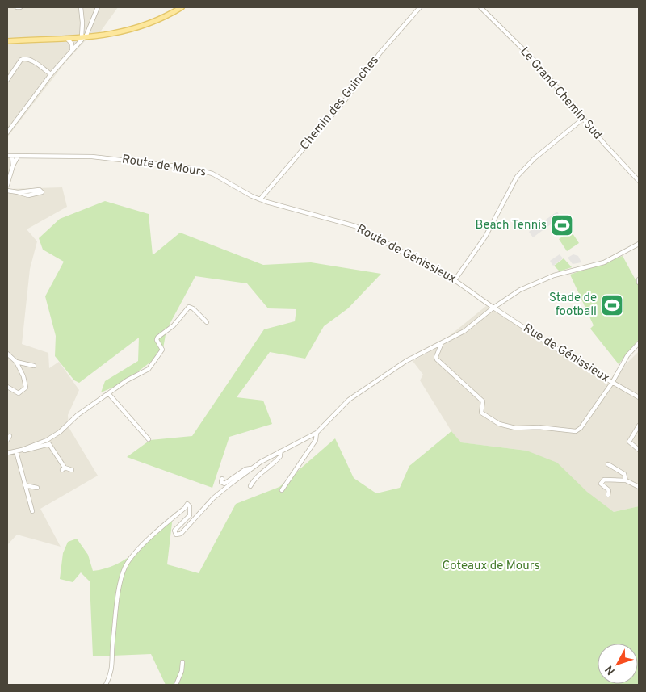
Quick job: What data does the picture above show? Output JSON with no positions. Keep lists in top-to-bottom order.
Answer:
{
  "streets": {
    "street": [
      "Le Grand Chemin Sud",
      "Chemin des Guinches",
      "Route de Mours",
      "Route de Génissieux",
      "Rue de Génissieux"
    ]
  },
  "crossings": [
    ["Chemin des Guinches", "Route de Mours"],
    ["Route de Mours", "Route de Génissieux"],
    ["Route de Génissieux", "Rue de Génissieux"]
  ],
  "parks": ["Coteaux de Mours"],
  "places": {
    "sports": ["Beach Tennis", "Stade de football"]
  },
  "north": "bottom left"
}
